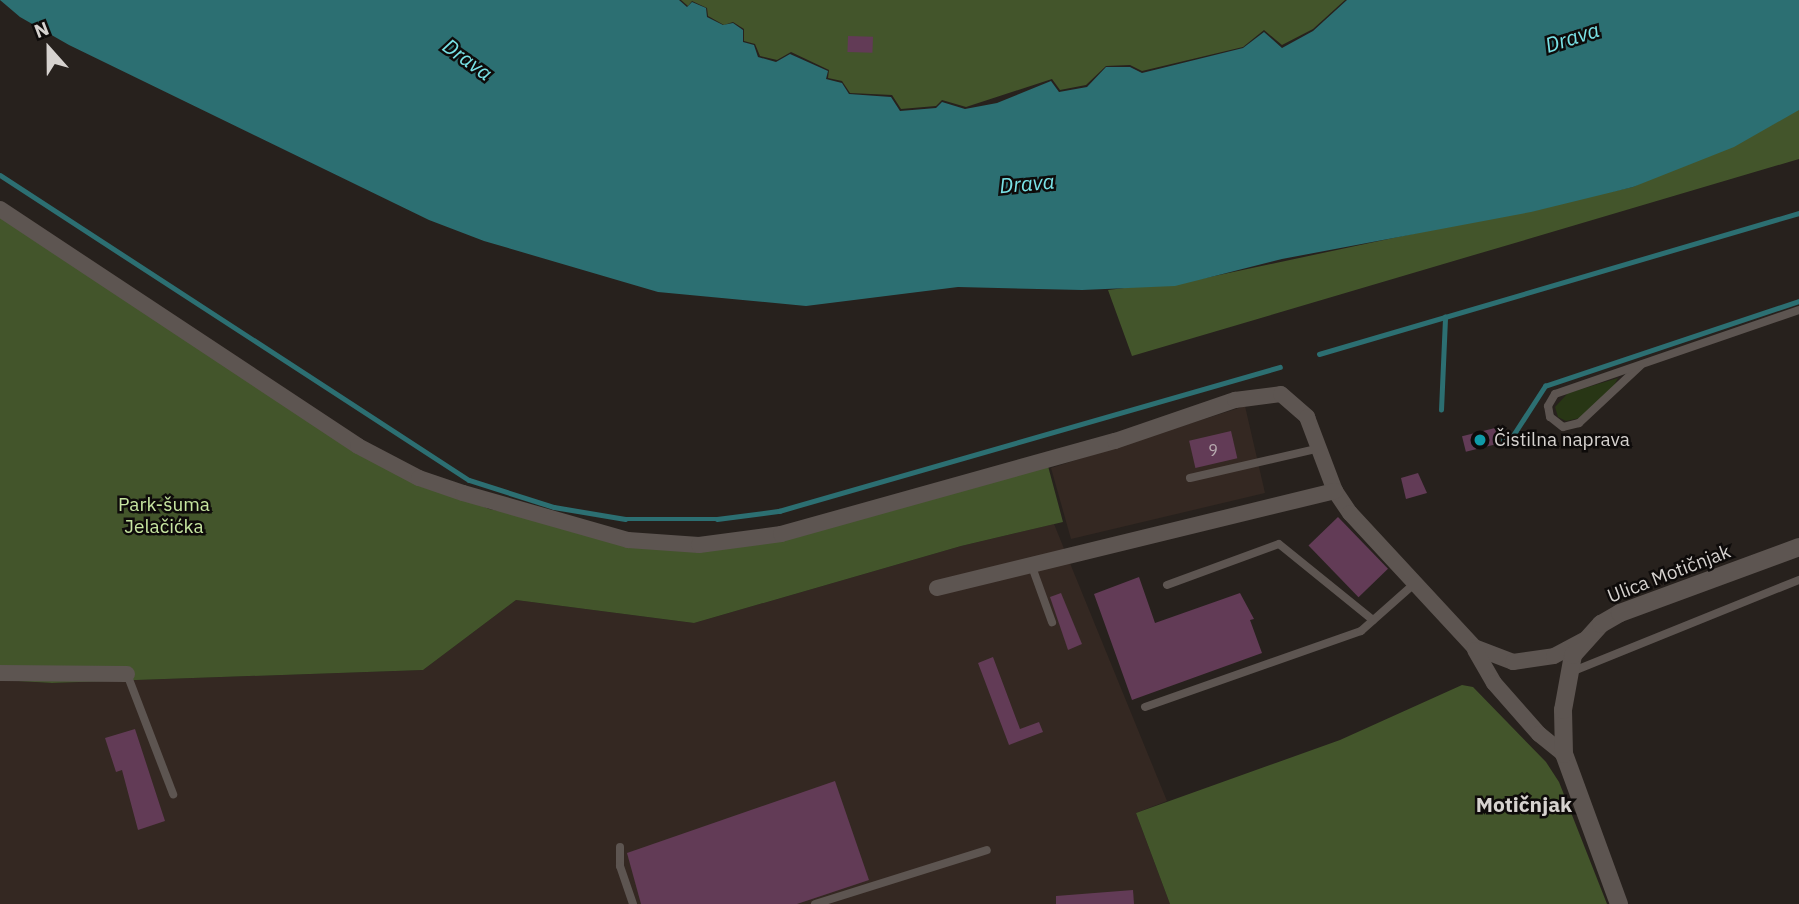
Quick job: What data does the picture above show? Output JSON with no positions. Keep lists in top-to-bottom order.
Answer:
{
  "streets": {
    "main road": ["Ulica Motičnjak"]
  },
  "districts": ["Motičnjak"],
  "water": ["Drava"],
  "parks": ["Park-šuma Jelačićka"],
  "places": ["Čistilna naprava"],
  "house_numbers": ["9"],
  "north": "top"
}
